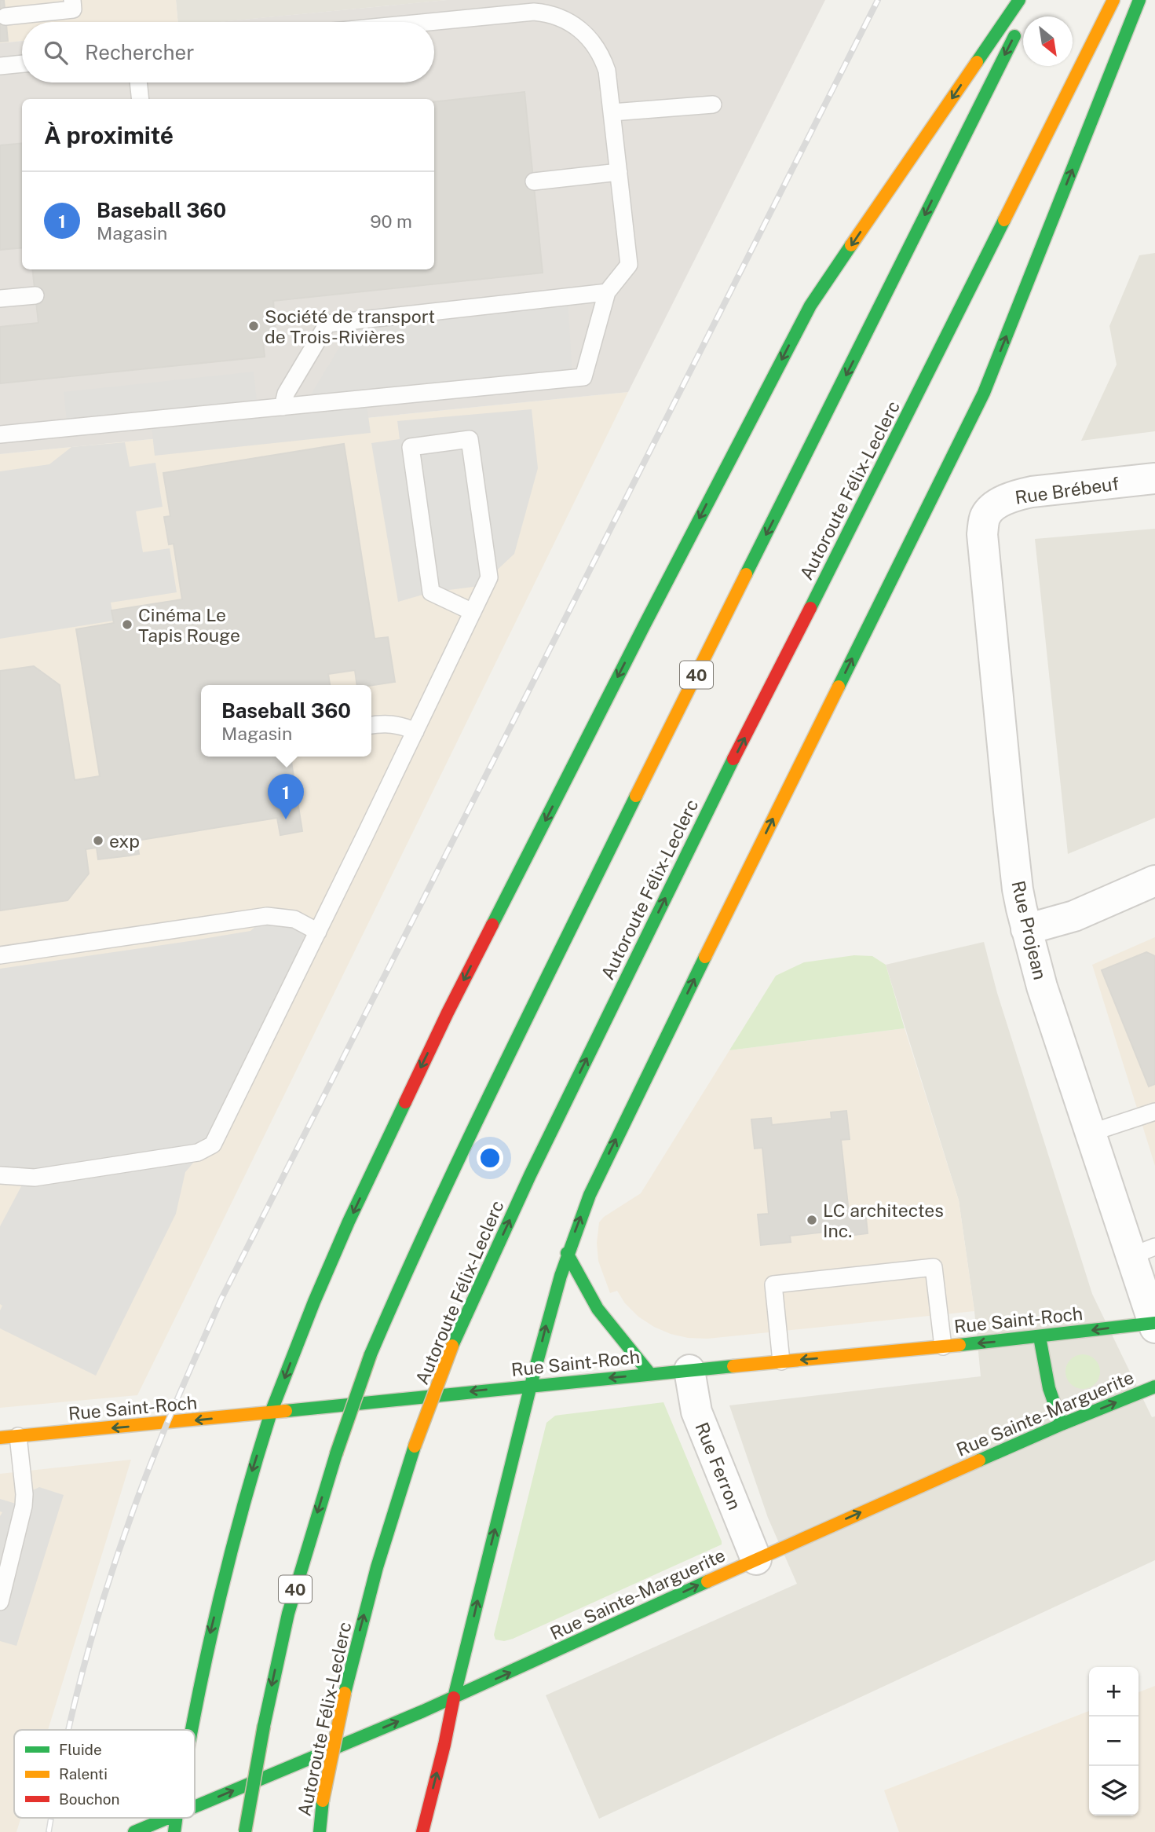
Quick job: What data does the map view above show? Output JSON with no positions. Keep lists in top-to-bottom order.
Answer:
{
  "streets": {
    "main road": [
      "Autoroute Félix-Leclerc",
      "40",
      "Rue Saint-Roch",
      "Rue Sainte-Marguerite"
    ],
    "street": ["Rue Brébeuf", "Rue Projean", "Rue Ferron"]
  },
  "crossings": [
    ["Rue Brébeuf", "Rue Projean"],
    ["Rue Projean", "Rue Saint-Roch"],
    ["Rue Saint-Roch", "Rue Ferron"],
    ["Rue Sainte-Marguerite", "Rue Ferron"]
  ],
  "one_way": ["Rue Saint-Roch", "Rue Sainte-Marguerite"],
  "places": [
    "Société de transport de Trois-Rivières",
    "Cinéma Le Tapis Rouge",
    "exp",
    "LC architectes Inc."
  ],
  "legend": ["Fluide", "Ralenti", "Bouchon"],
  "north": "bottom right",
  "page": {
    "search": "Rechercher",
    "heading": "À proximité",
    "list": [
      {
        "mark": "1",
        "name": "Baseball 360",
        "note": "Magasin",
        "value": "90 m"
      }
    ],
    "popup": ["Baseball 360", "Magasin"],
    "pins": "1",
    "map_buttons": ["+", "−"]
  }
}
